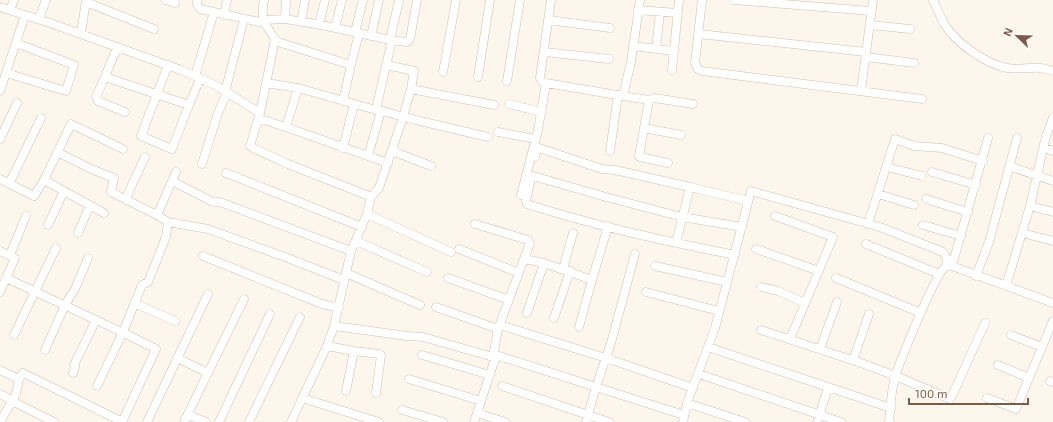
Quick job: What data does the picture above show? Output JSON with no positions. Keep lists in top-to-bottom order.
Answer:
{
  "scale_bar": "100 m",
  "north": "top left"
}
